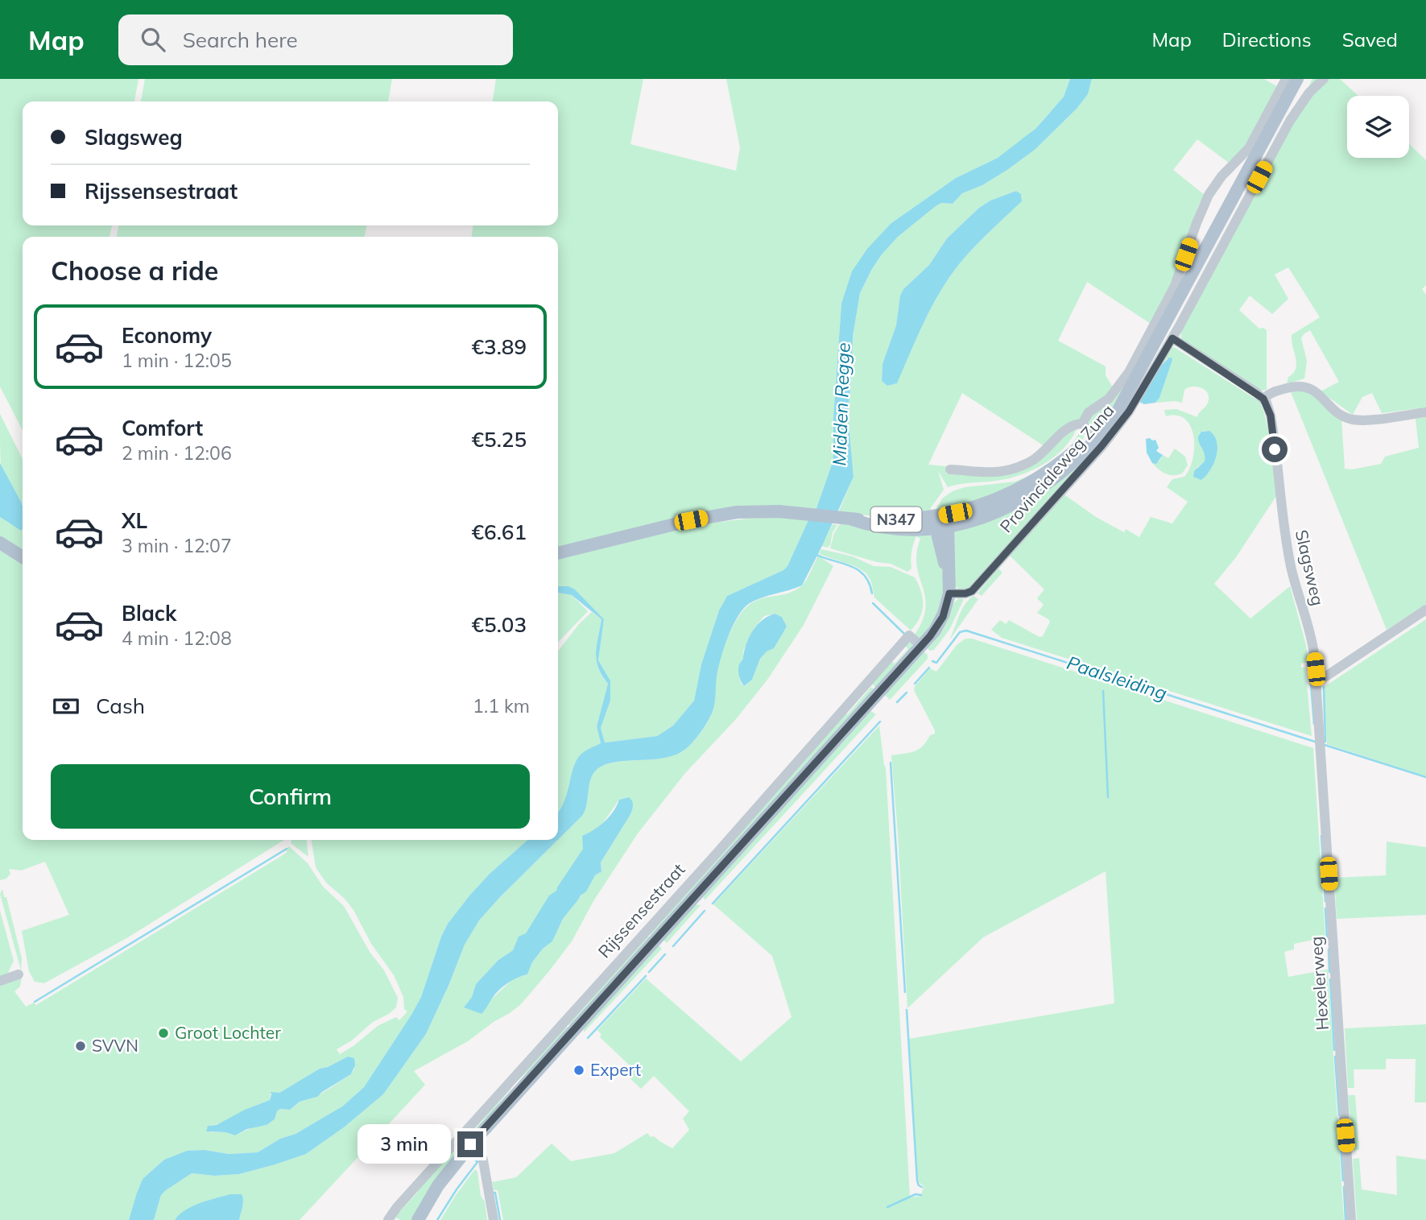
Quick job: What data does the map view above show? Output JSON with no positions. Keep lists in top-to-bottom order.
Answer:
{
  "streets": {
    "main road": ["Provincialeweg Zuna", "N347", "Rijssensestraat"],
    "street": ["Slagsweg", "Hexelerweg"]
  },
  "crossings": [
    ["Provincialeweg Zuna", "N347"],
    ["Provincialeweg Zuna", "Rijssensestraat"],
    ["N347", "Rijssensestraat"],
    ["Slagsweg", "Hexelerweg"]
  ],
  "water": ["Midden Regge", "Paalsleiding"],
  "places": ["Groot Lochter", "SVVN", "Expert"],
  "page": {
    "header": "Map",
    "search": "Search here",
    "nav": ["Map", "Directions", "Saved"],
    "banner": ["Slagsweg", "Rijssensestraat"],
    "heading": "Choose a ride",
    "list": [
      {
        "name": "Economy",
        "note": "1 min · 12:05",
        "value": "€3.89"
      },
      {
        "name": "Comfort",
        "note": "2 min · 12:06",
        "value": "€5.25"
      },
      {
        "name": "XL",
        "note": "3 min · 12:07",
        "value": "€6.61"
      },
      {
        "name": "Black",
        "note": "4 min · 12:08",
        "value": "€5.03"
      }
    ],
    "pay": ["Cash", "1.1 km"],
    "buttons": "Confirm",
    "bubble": "3 min"
  }
}
